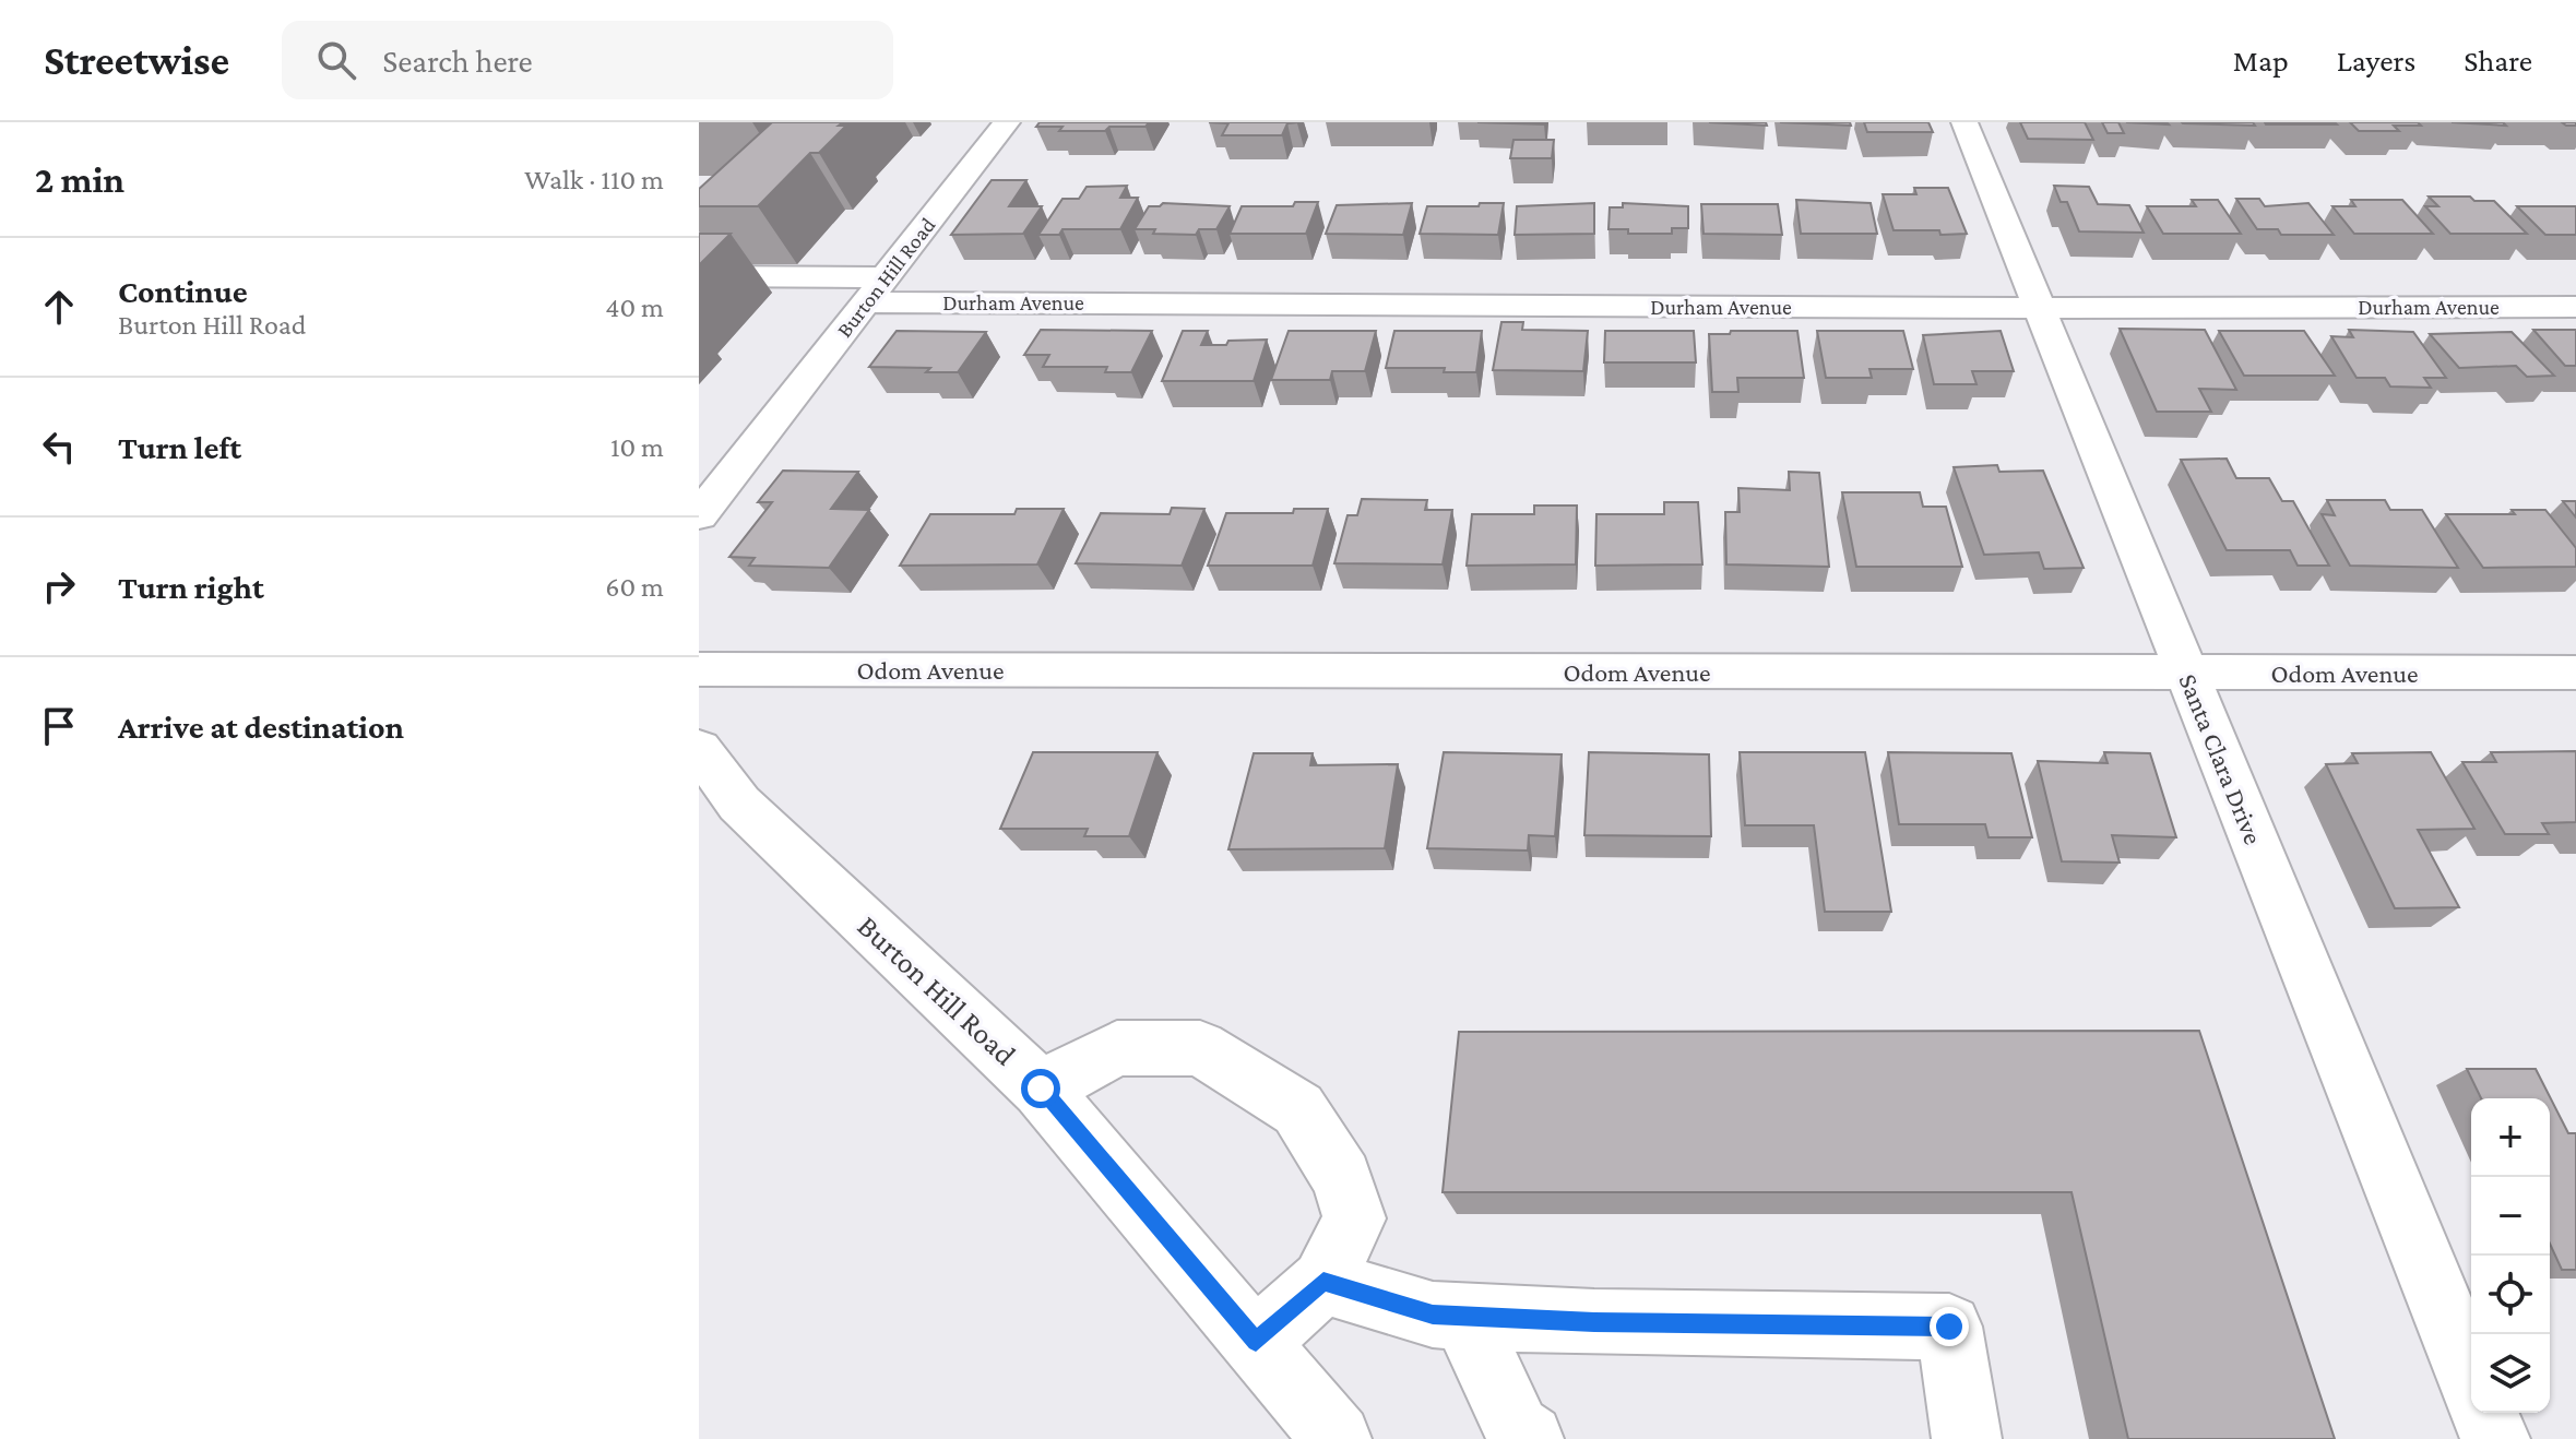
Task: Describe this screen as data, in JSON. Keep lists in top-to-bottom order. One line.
{"streets":{"street":["Burton Hill Road","Durham Avenue","Odom Avenue","Santa Clara Drive"]},"crossings":[["Burton Hill Road","Durham Avenue"],["Durham Avenue","Santa Clara Drive"],["Odom Avenue","Santa Clara Drive"]],"page":{"header":"Streetwise","search":"Search here","nav":["Map","Layers","Share"],"heading":["2 min","Walk · 110 m"],"list":[["Continue","Burton Hill Road","40 m"],["Turn left","10 m"],["Turn right","60 m"],"Arrive at destination"],"map_buttons":["+","−"]}}
